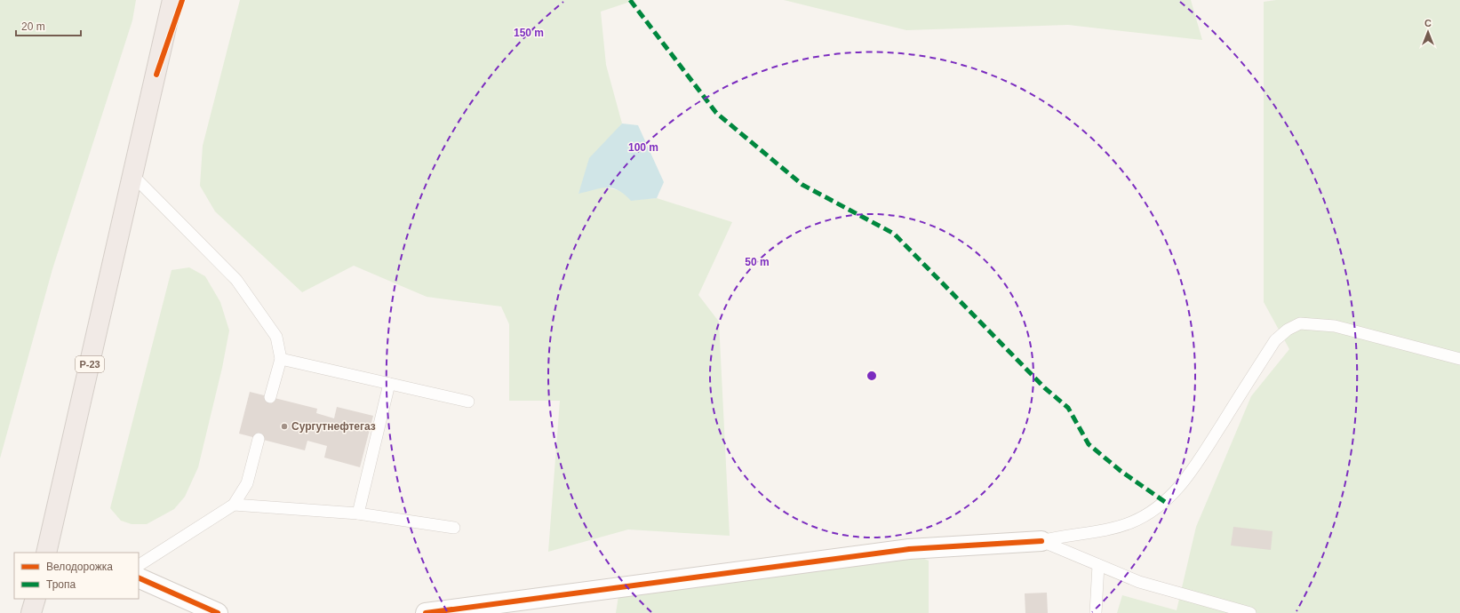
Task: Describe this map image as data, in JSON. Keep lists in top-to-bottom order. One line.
{"streets":{"highway":["Р-23"]},"places":["Сургутнефтегаз"],"legend":["Велодорожка","Тропа"],"scale_bar":"20 m","north":"top","rings":["150 m","100 m","50 m"]}
